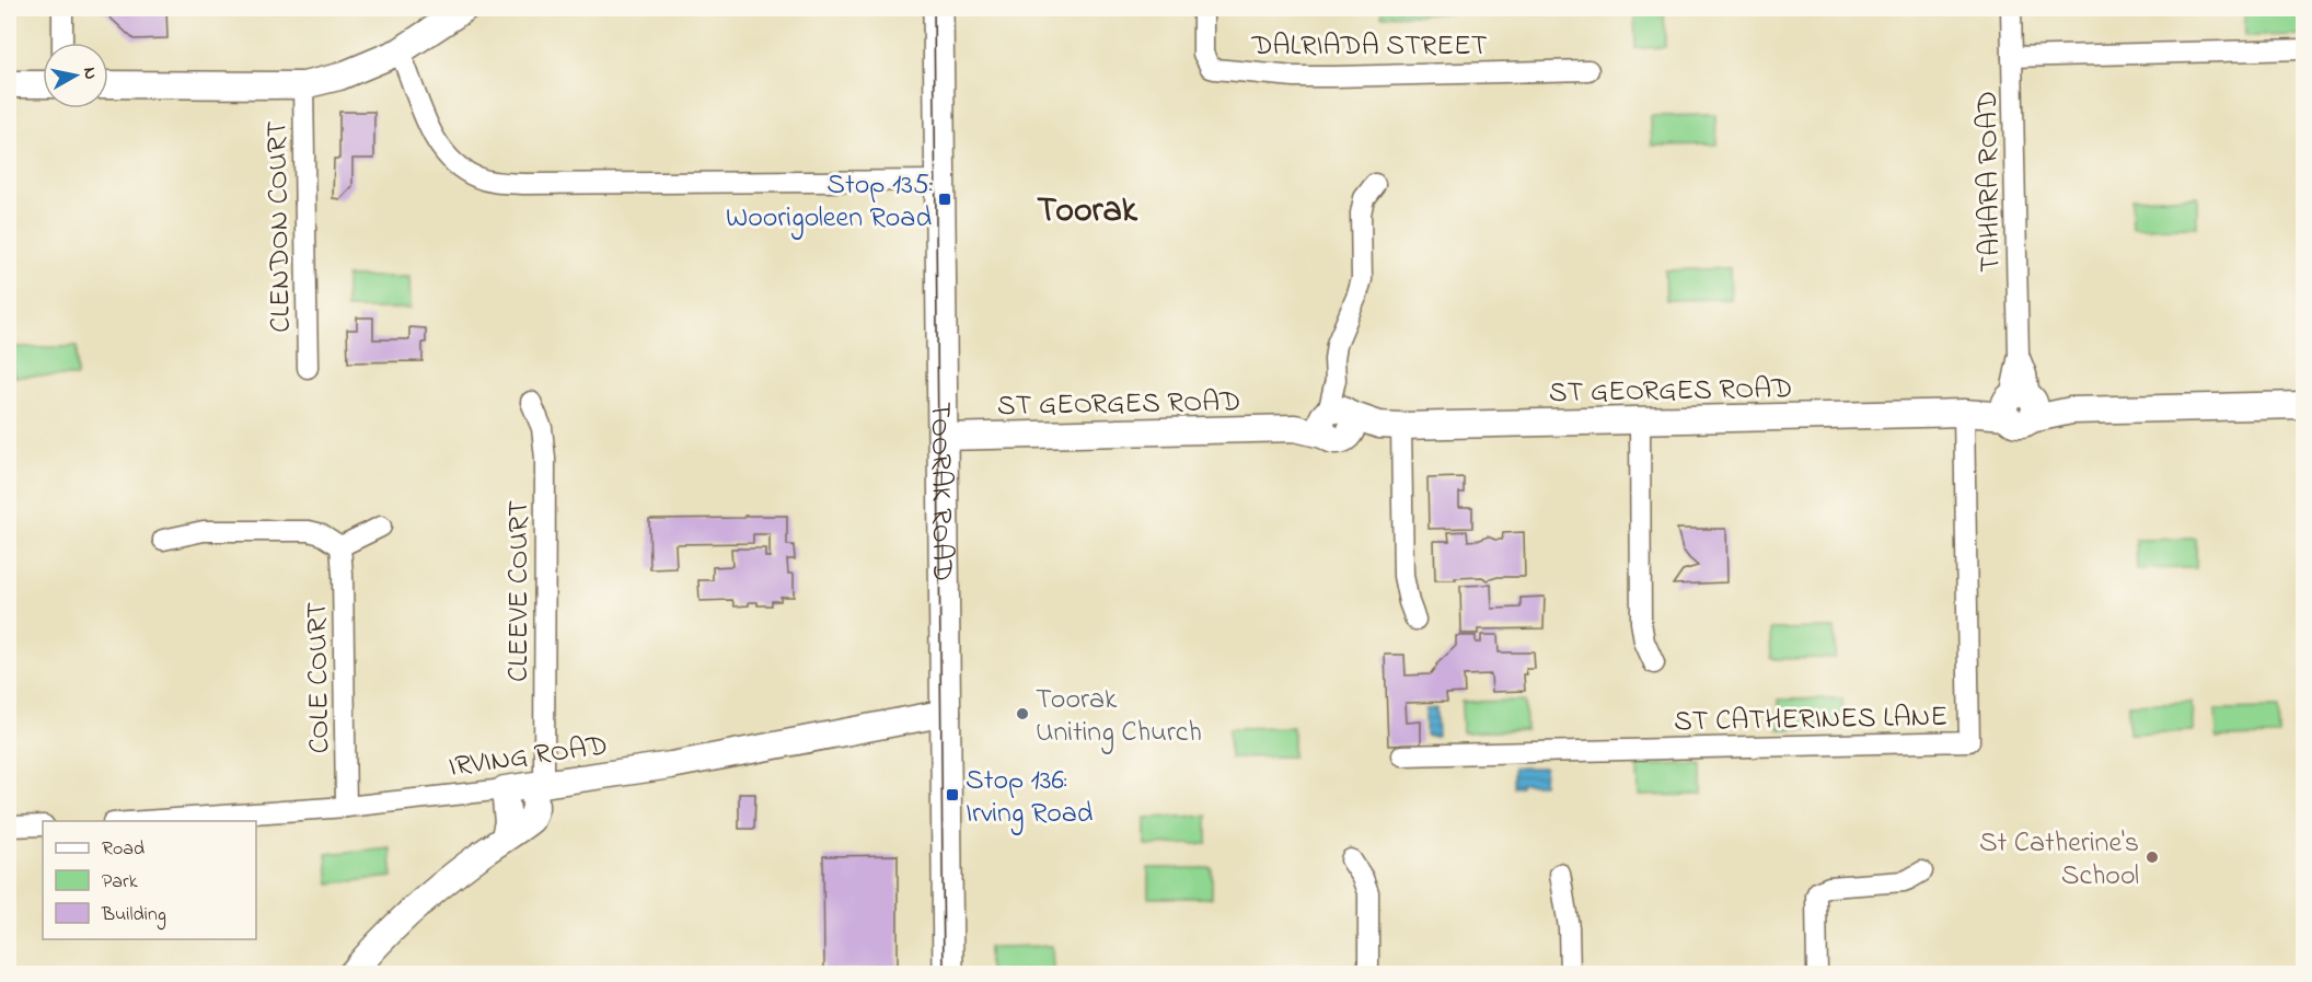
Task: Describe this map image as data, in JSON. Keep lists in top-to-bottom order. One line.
{"streets":{"main road":["TOORAK ROAD"],"street":["DALRIADA STREET","TAHARA ROAD","CLENDON COURT","ST GEORGES ROAD","CLEEVE COURT","COLE COURT","ST CATHERINES LANE","IRVING ROAD"]},"crossings":[["TAHARA ROAD","ST GEORGES ROAD"],["ST GEORGES ROAD","TOORAK ROAD"],["ST GEORGES ROAD","ST CATHERINES LANE"],["TOORAK ROAD","IRVING ROAD"],["CLEEVE COURT","IRVING ROAD"],["COLE COURT","IRVING ROAD"]],"districts":["Toorak"],"places":{"transit":["Stop 135: Woorigoleen Road","Stop 136: Irving Road"],"other":["Toorak Uniting Church","St Catherine's School"]},"legend":["Road","Park","Building"],"north":"right"}
